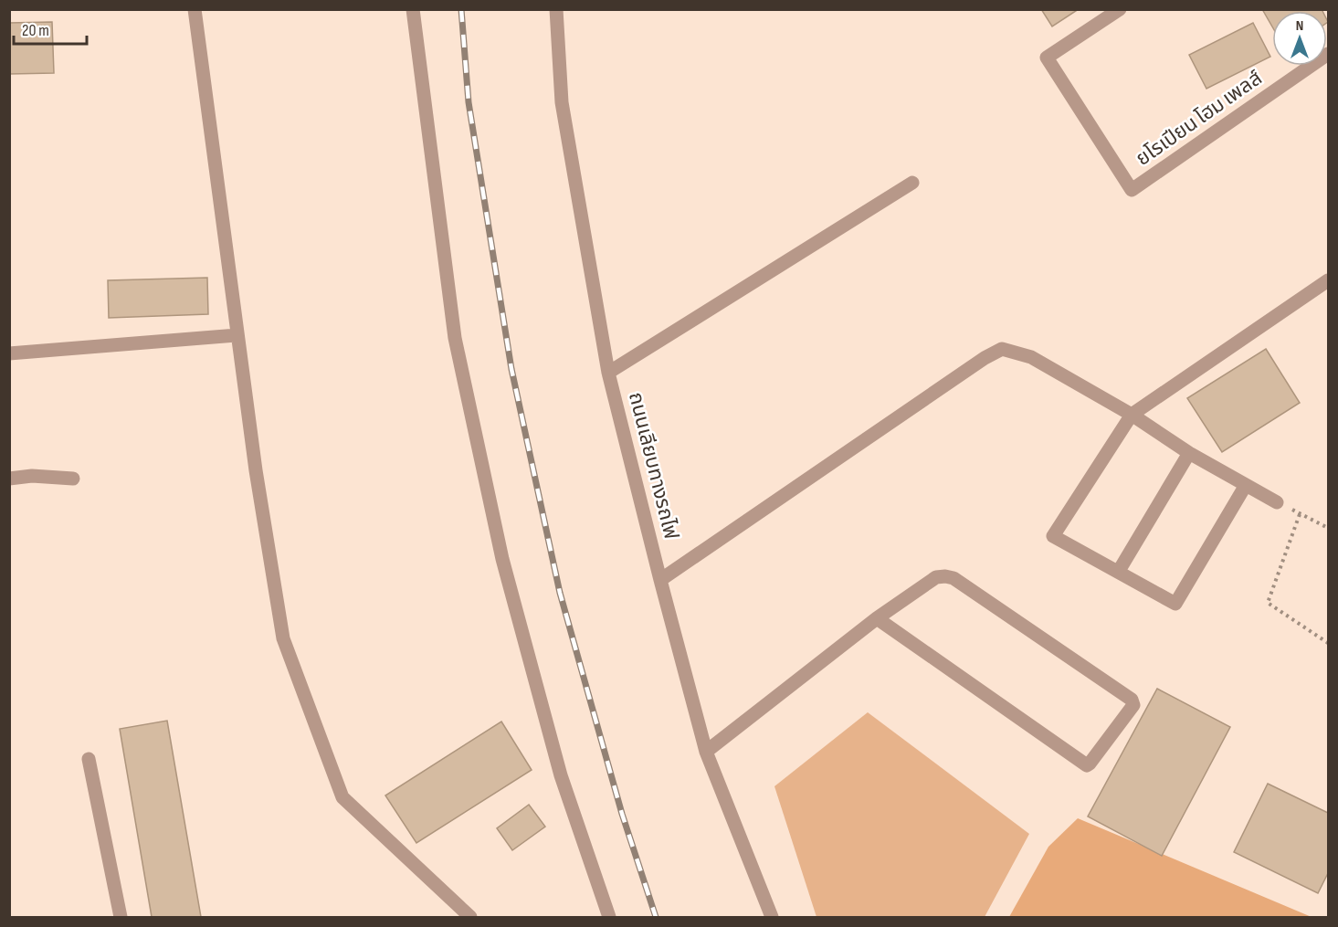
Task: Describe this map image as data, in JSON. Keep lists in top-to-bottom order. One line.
{"streets":{"street":["ยโรเปียน โฮม เพลส์","ถนนเลียบทางรถไฟ"]},"scale_bar":"20 m","north":"top"}
